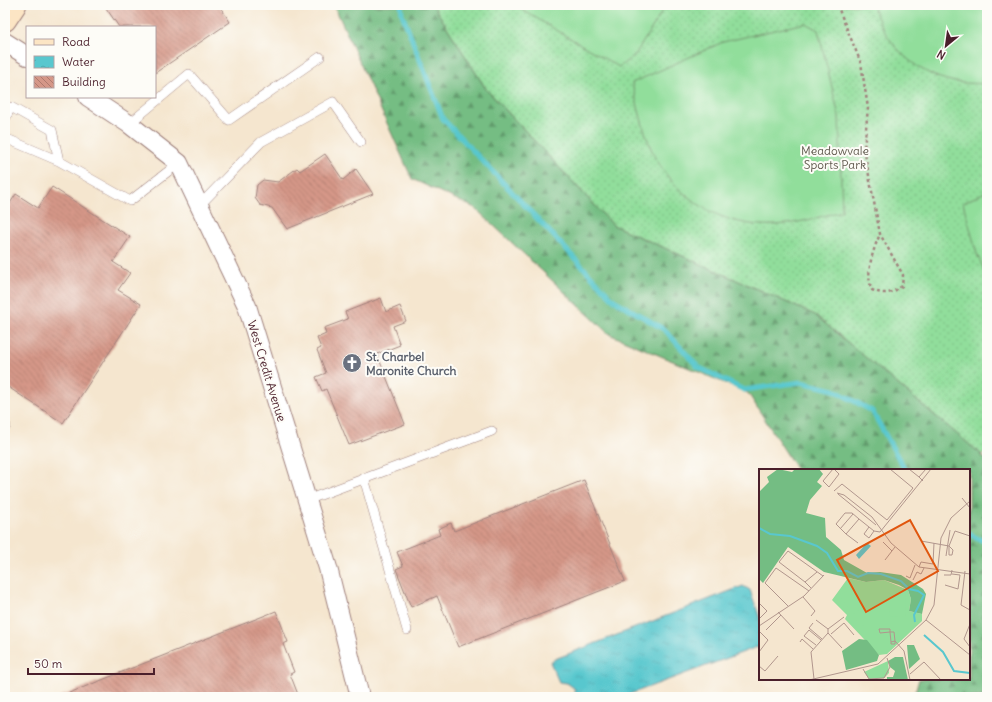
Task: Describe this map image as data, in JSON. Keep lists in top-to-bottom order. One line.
{"streets":{"street":["West Credit Avenue"]},"parks":["Meadowvale Sports Park"],"places":{"church":["St. Charbel Maronite Church"]},"legend":["Road","Water","Building"],"scale_bar":"50 m","north":"bottom left"}
